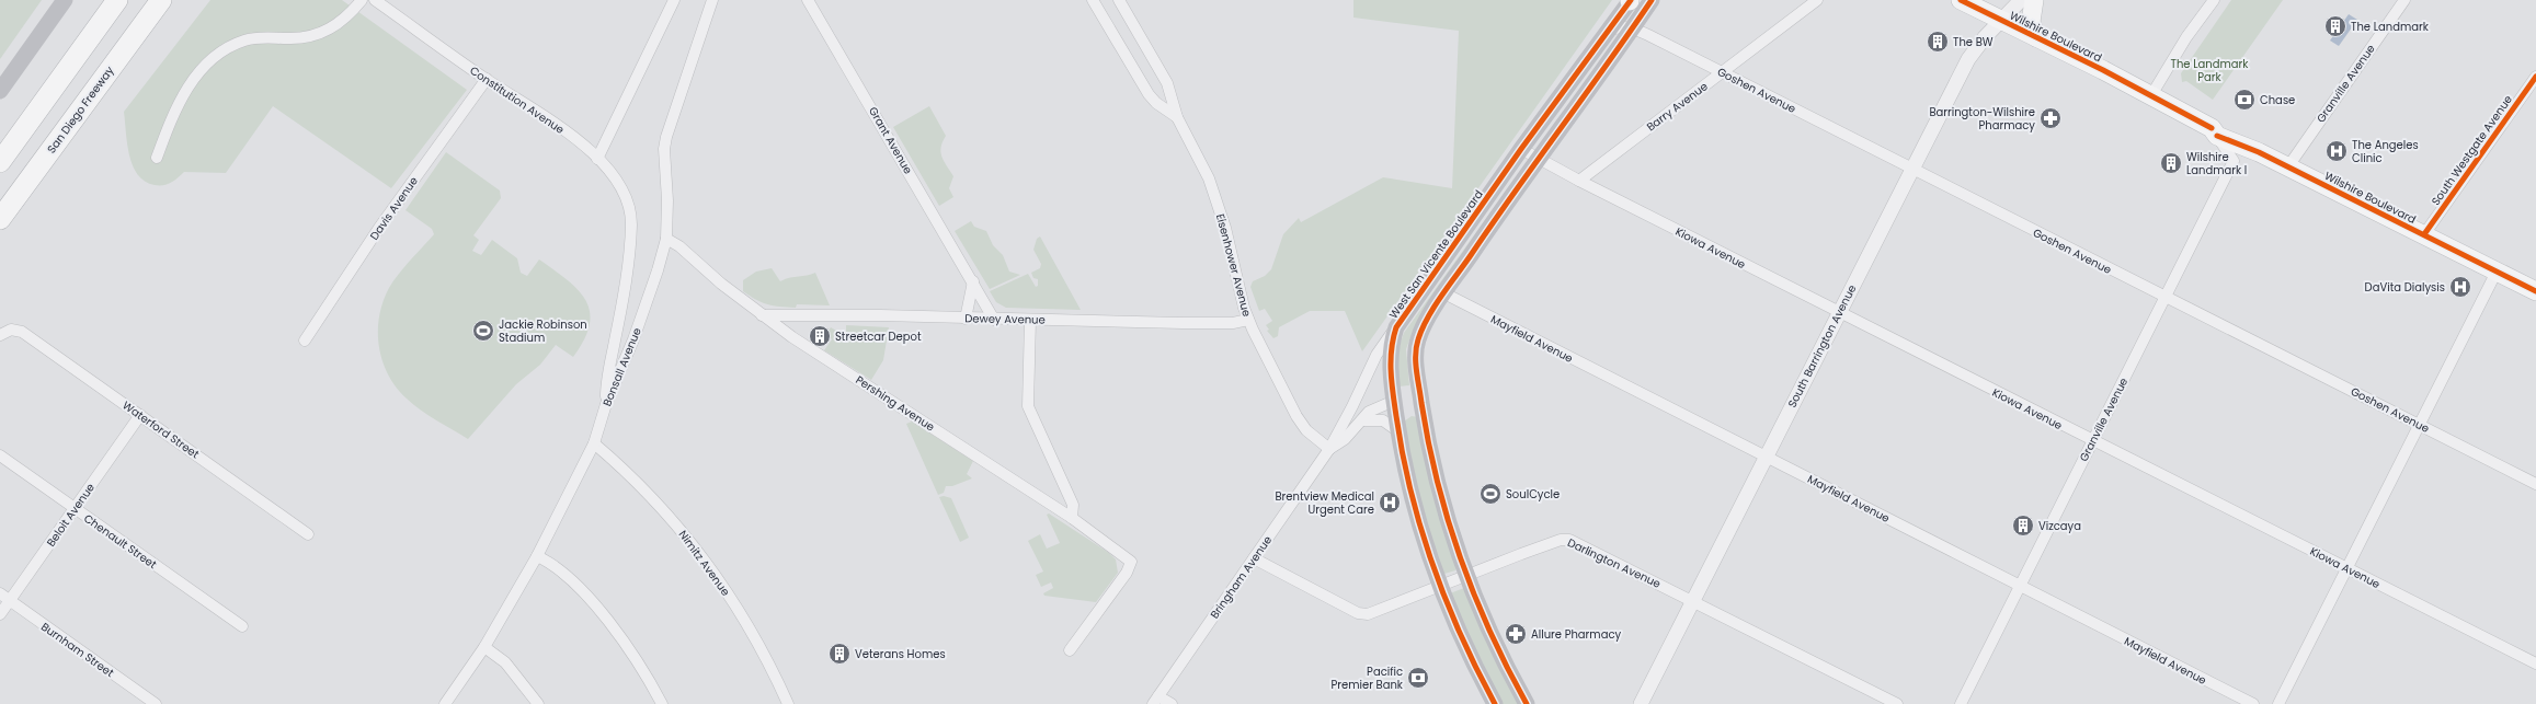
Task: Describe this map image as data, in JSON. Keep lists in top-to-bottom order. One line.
{"streets":{"highway":["San Diego Freeway"],"main road":["Wilshire Boulevard","West San Vicente Boulevard"],"street":["Granville Avenue","Goshen Avenue","Constitution Avenue","Barry Avenue","Grant Avenue","South Westgate Avenue","Davis Avenue","Kiowa Avenue","Eisenhower Avenue","Dewey Avenue","Mayfield Avenue","South Barrington Avenue","Bonsall Avenue","Pershing Avenue","Waterford Street","Beloit Avenue","Chenault Street","Nimitz Avenue","Darlington Avenue","Bringham Avenue","Burnham Street"]},"crossings":[["Wilshire Boulevard","Granville Avenue"],["Wilshire Boulevard","South Westgate Avenue"],["Wilshire Boulevard","South Barrington Avenue"],["Granville Avenue","Goshen Avenue"],["Granville Avenue","Kiowa Avenue"],["Granville Avenue","Mayfield Avenue"],["Goshen Avenue","Barry Avenue"],["Goshen Avenue","West San Vicente Boulevard"],["Goshen Avenue","South Barrington Avenue"],["Constitution Avenue","Davis Avenue"],["Constitution Avenue","Bonsall Avenue"],["Barry Avenue","Kiowa Avenue"],["Grant Avenue","Dewey Avenue"],["Kiowa Avenue","West San Vicente Boulevard"],["Kiowa Avenue","South Barrington Avenue"],["West San Vicente Boulevard","Darlington Avenue"],["West San Vicente Boulevard","Bringham Avenue"],["Eisenhower Avenue","Dewey Avenue"],["Eisenhower Avenue","Bringham Avenue"],["Dewey Avenue","Pershing Avenue"],["Mayfield Avenue","South Barrington Avenue"],["South Barrington Avenue","Darlington Avenue"],["Bonsall Avenue","Pershing Avenue"],["Bonsall Avenue","Nimitz Avenue"],["Waterford Street","Beloit Avenue"],["Beloit Avenue","Chenault Street"],["Beloit Avenue","Burnham Street"],["Darlington Avenue","Bringham Avenue"]],"parks":["The Landmark Park"],"places":{"building":["The Landmark","The BW","Wilshire Landmark I","Streetcar Depot","Vizcaya","Veterans Homes"],"bank":["Chase","Pacific Premier Bank"],"pharmacy":["Barrington-Wilshire Pharmacy","Allure Pharmacy"],"hospital":["The Angeles Clinic","DaVita Dialysis","Brentview Medical Urgent Care"],"sports":["Jackie Robinson Stadium","SoulCycle"]}}
